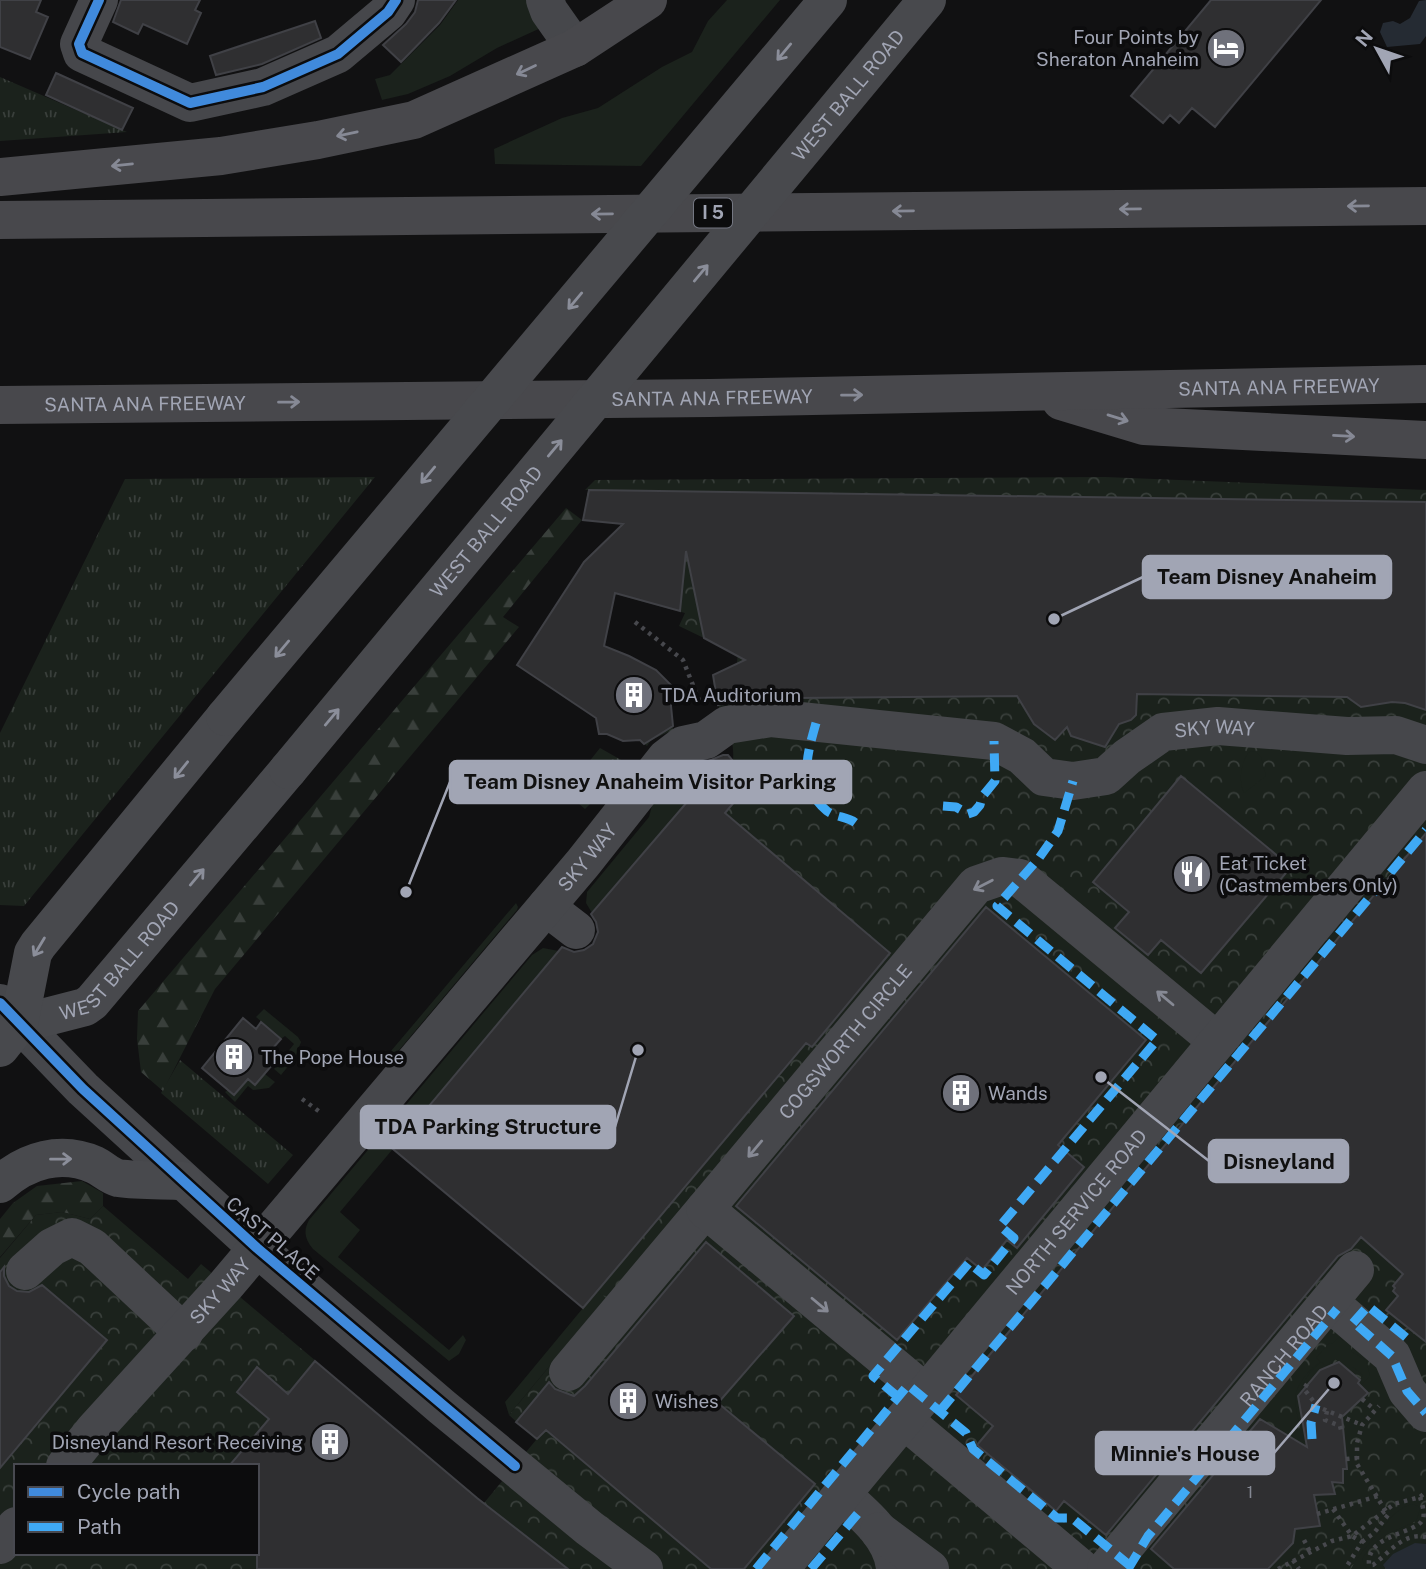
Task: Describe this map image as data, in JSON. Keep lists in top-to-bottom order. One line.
{"streets":{"highway":["I 5","SANTA ANA FREEWAY"],"main road":["WEST BALL ROAD"],"street":["SKY WAY","COGSWORTH CIRCLE","NORTH SERVICE ROAD","CAST PLACE","RANCH ROAD"]},"crossings":[["WEST BALL ROAD","CAST PLACE"],["SKY WAY","CAST PLACE"],["COGSWORTH CIRCLE","NORTH SERVICE ROAD"]],"places":{"hotel":["Four Points by Sheraton Anaheim"],"other":["Team Disney Anaheim","Team Disney Anaheim Visitor Parking","TDA Parking Structure","Disneyland","Minnie's House"],"building":["TDA Auditorium","The Pope House","Wands","Wishes","Disneyland Resort Receiving"],"restaurant":["Eat Ticket (Castmembers Only)"]},"house_numbers":["1"],"legend":["Cycle path","Path"],"north":"top left"}
